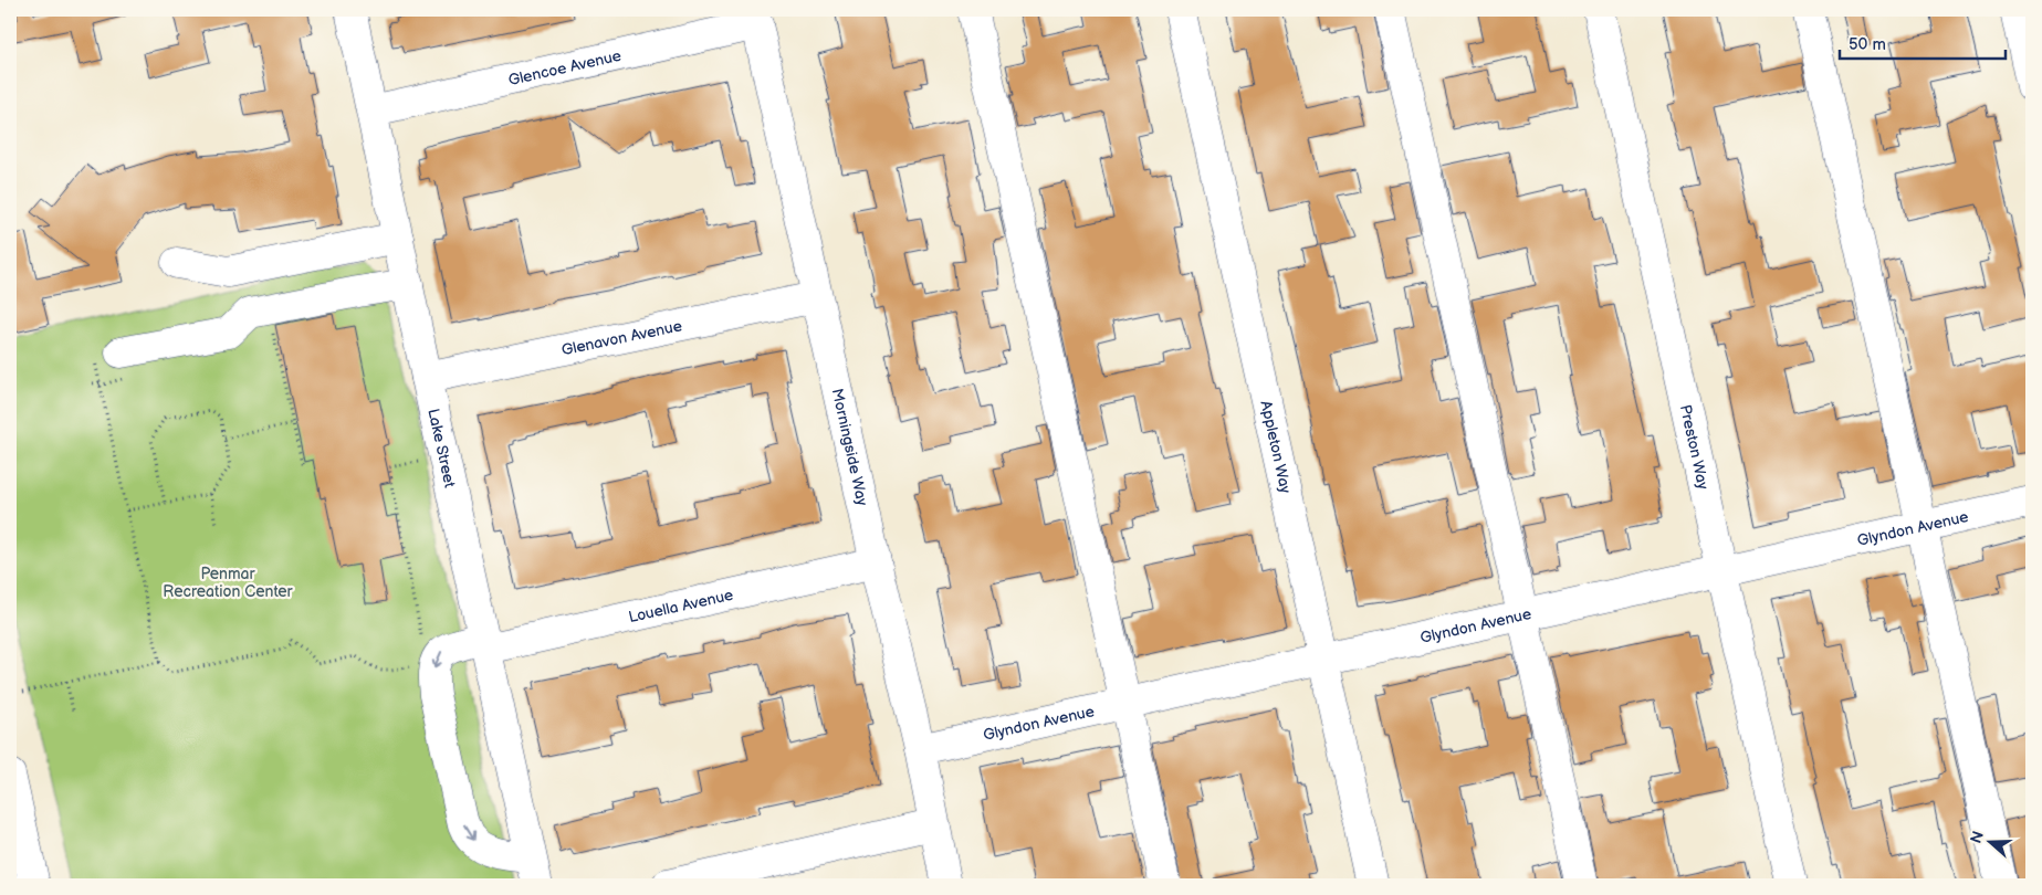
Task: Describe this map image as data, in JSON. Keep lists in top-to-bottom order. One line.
{"streets":{"street":["Glencoe Avenue","Glenavon Avenue","Lake Street","Morningside Way","Appleton Way","Preston Way","Glyndon Avenue","Louella Avenue"]},"crossings":[["Glencoe Avenue","Lake Street"],["Glencoe Avenue","Morningside Way"],["Glenavon Avenue","Lake Street"],["Glenavon Avenue","Morningside Way"],["Lake Street","Louella Avenue"],["Morningside Way","Glyndon Avenue"],["Morningside Way","Louella Avenue"],["Appleton Way","Glyndon Avenue"],["Preston Way","Glyndon Avenue"]],"parks":["Penmar Recreation Center"],"scale_bar":"50 m","north":"left"}
